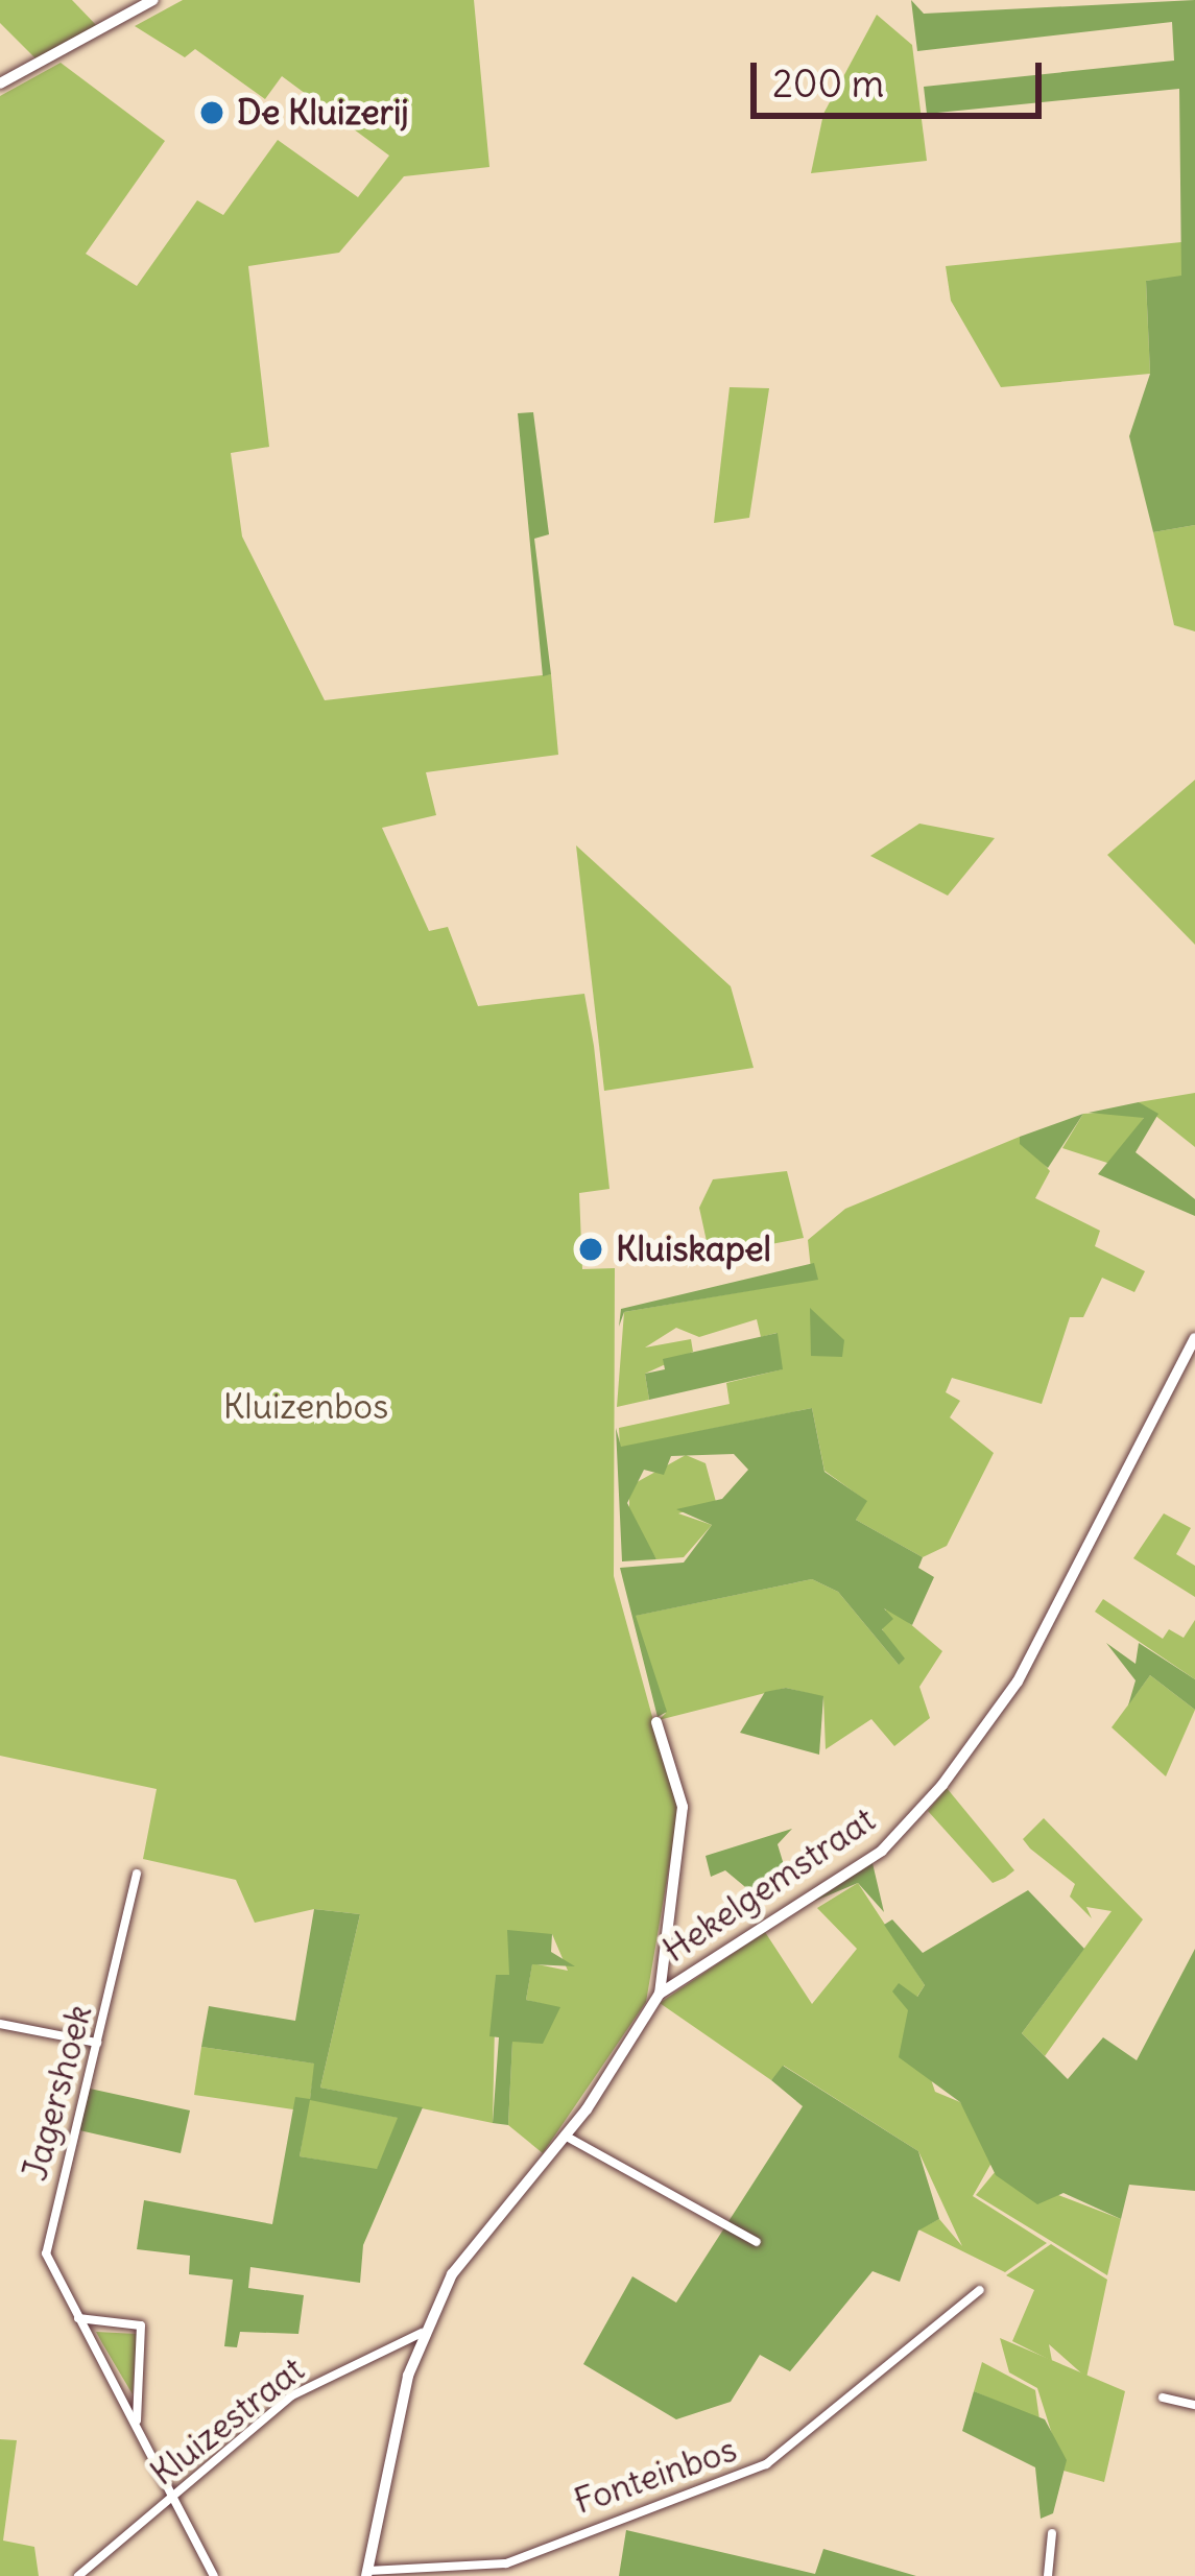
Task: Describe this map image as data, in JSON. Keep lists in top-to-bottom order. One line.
{"streets":{"street":["Hekelgemstraat","Jagershoek","Kluizestraat","Fonteinbos"]},"crossings":[["Hekelgemstraat","Kluizestraat"],["Hekelgemstraat","Fonteinbos"],["Jagershoek","Kluizestraat"]],"parks":["Kluizenbos"],"places":["De Kluizerij","Kluiskapel"],"scale_bar":"200 m"}
